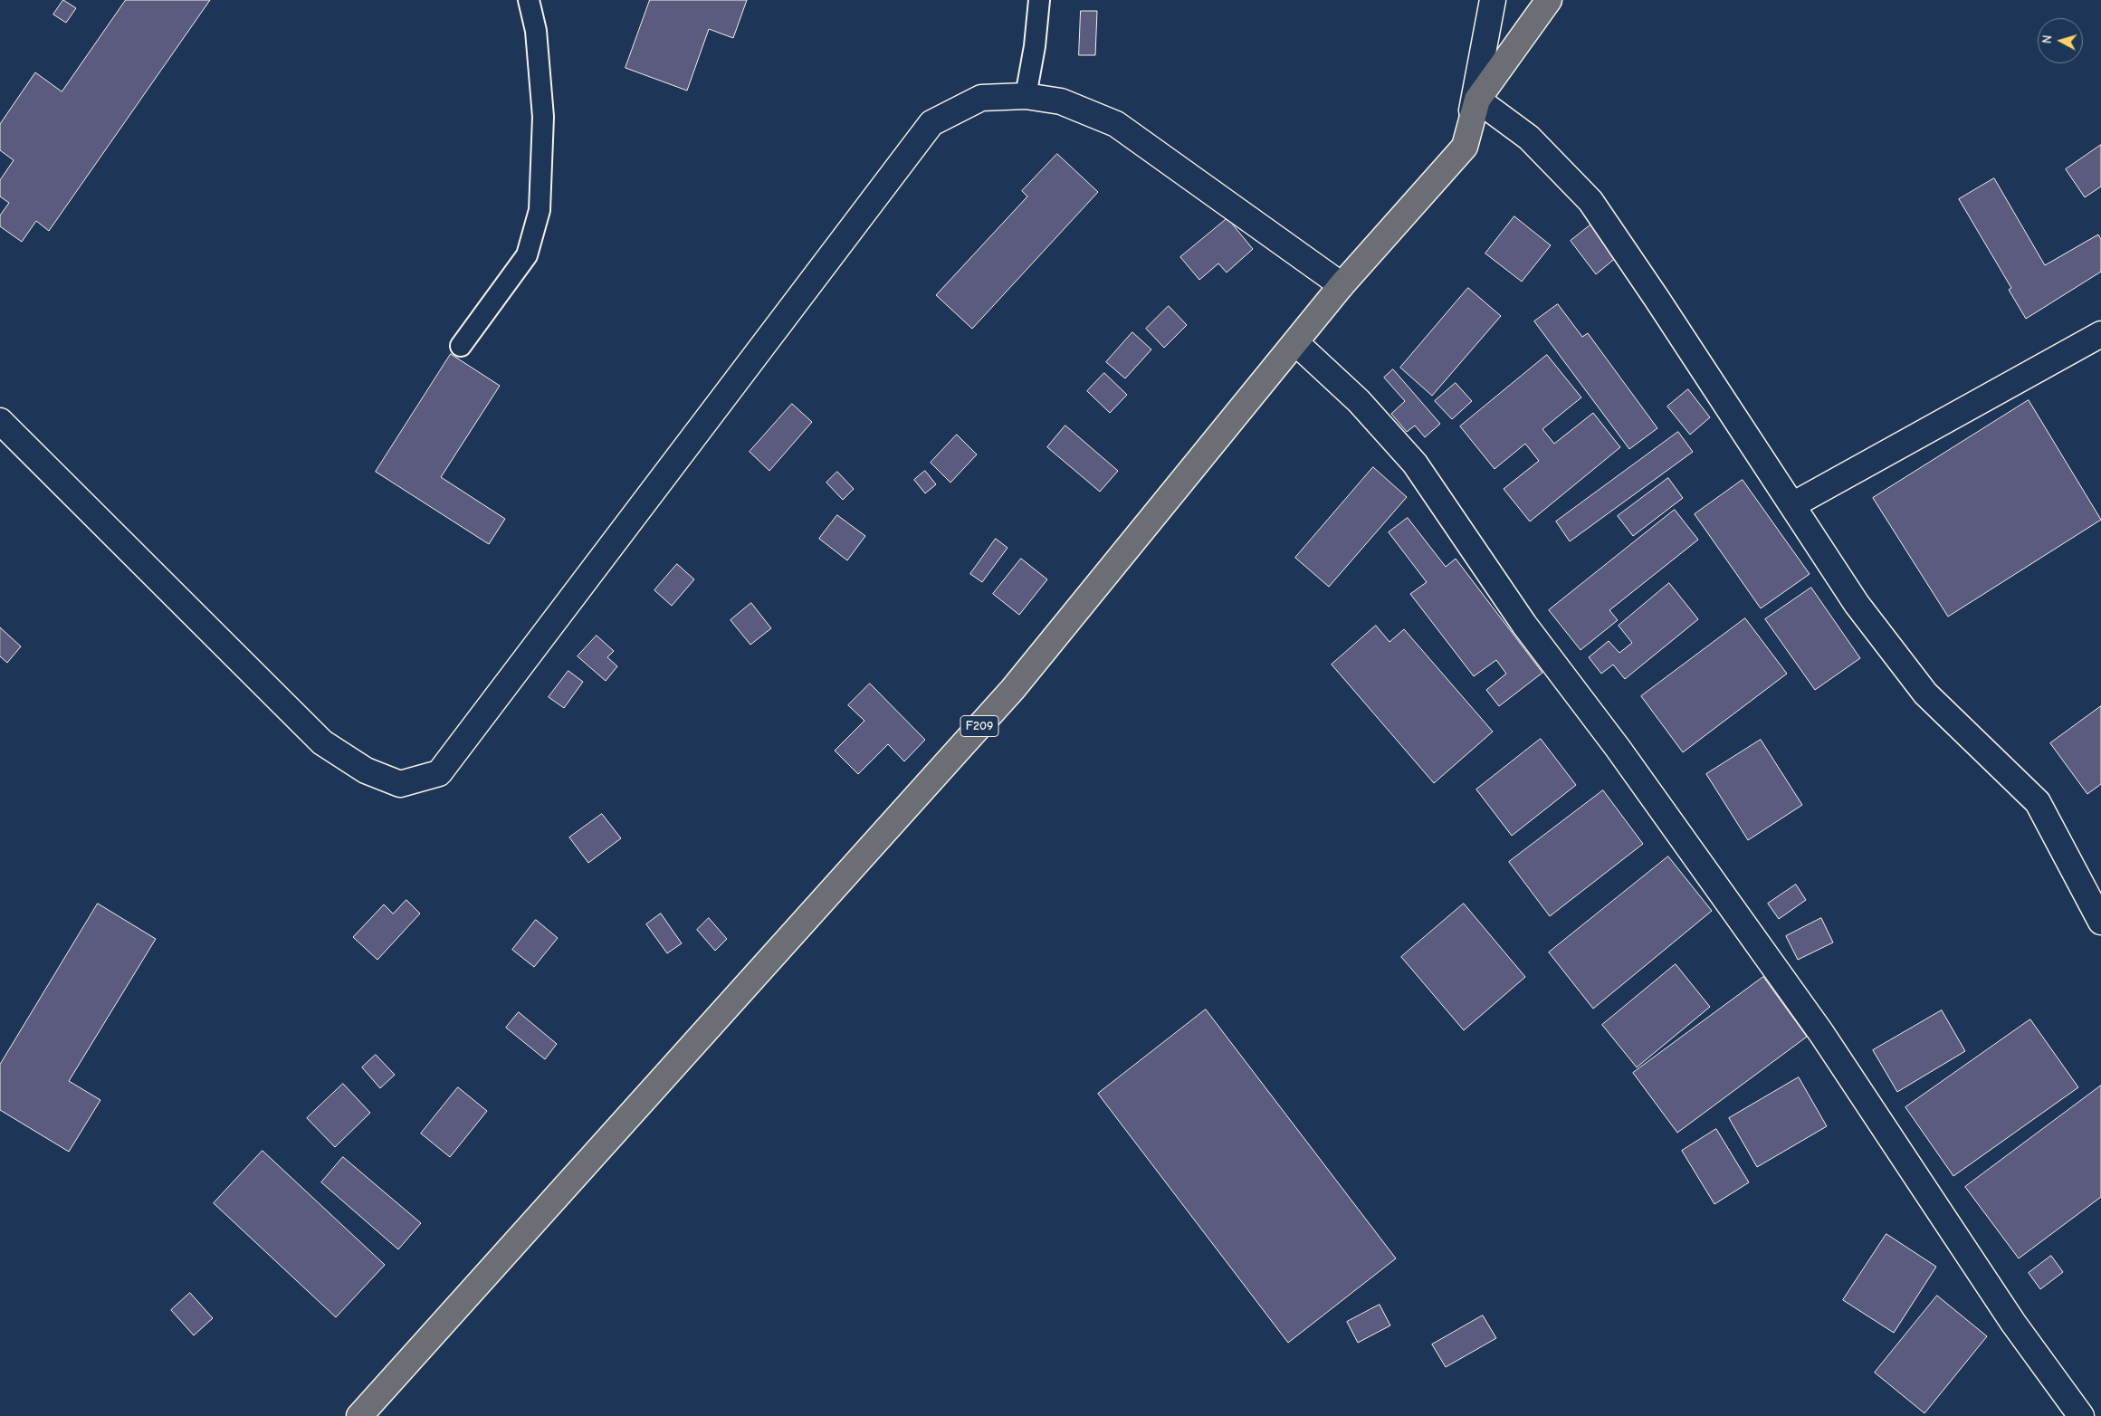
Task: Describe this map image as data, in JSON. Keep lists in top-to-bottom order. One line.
{"streets":{"main road":["F209"]},"north":"left"}
